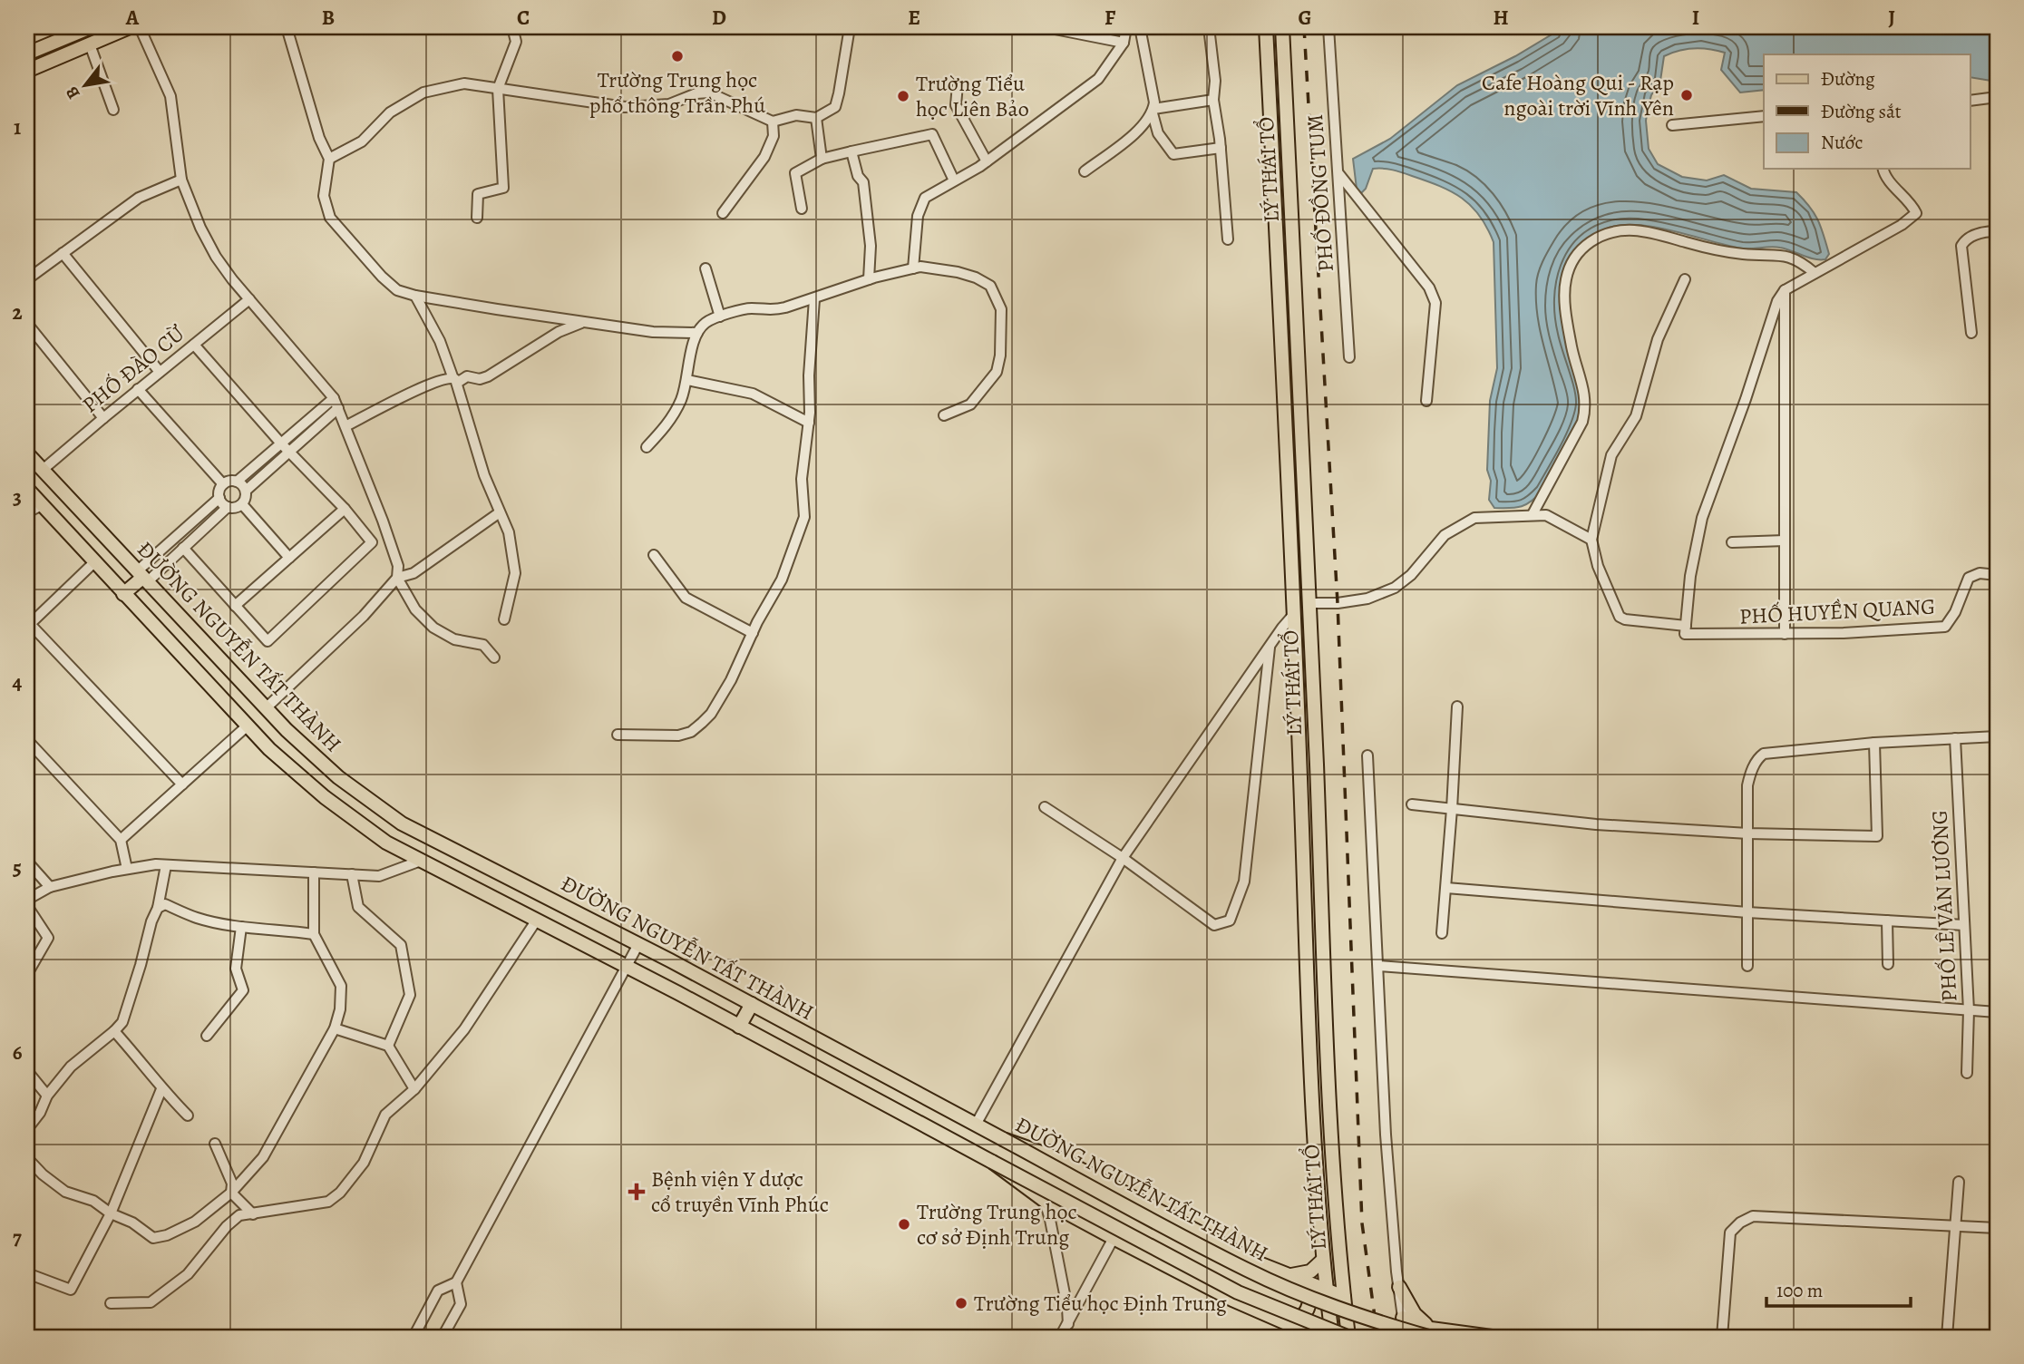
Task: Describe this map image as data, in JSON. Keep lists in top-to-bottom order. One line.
{"streets":{"main road":["LÝ THÁI TỔ","ĐƯỜNG NGUYỄN TẤT THÀNH"],"street":["PHỐ ĐỒNG TUM","PHỐ ĐÀO CỪ","PHỐ HUYỀN QUANG","PHỐ LÊ VĂN LƯƠNG"]},"crossings":[["LÝ THÁI TỔ","ĐƯỜNG NGUYỄN TẤT THÀNH"],["PHỐ ĐÀO CỪ","ĐƯỜNG NGUYỄN TẤT THÀNH"]],"places":{"other":["Trường Trung học phổ thông Trần Phú","Cafe Hoàng Qui - Rạp ngoài trời Vĩnh Yên","Trường Tiểu học Liên Bảo","Trường Trung học cơ sở Định Trung","Trường Tiểu học Định Trung"],"health":["Bệnh viện Y dược cổ truyền Vĩnh Phúc"]},"legend":["Đường","Đường sắt","Nước"],"scale_bar":"100 m","north":"bottom left","grid":{"columns":["A","B","C","D","E","F","G","H","I","J"],"rows":["1","2","3","4","5","6","7"]}}
